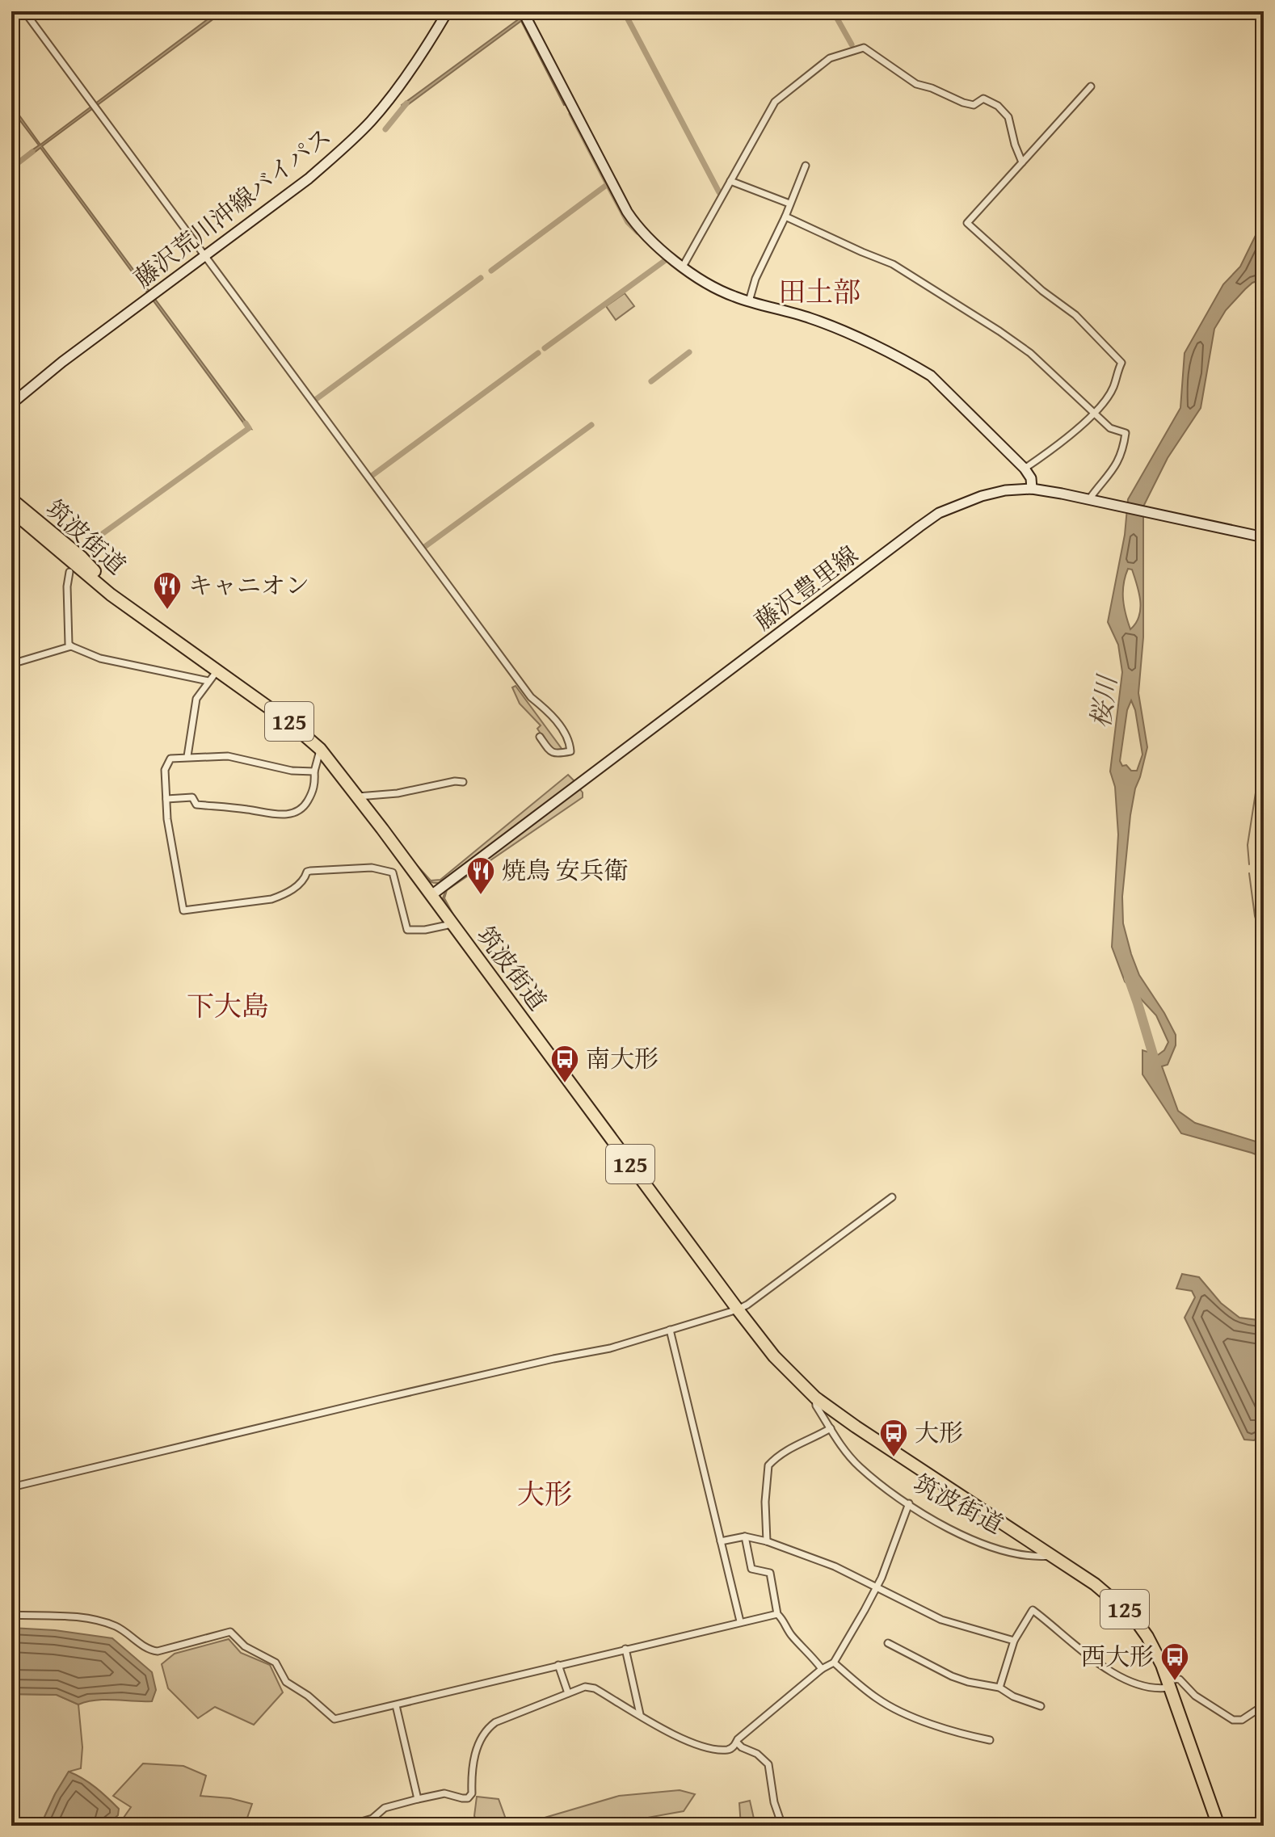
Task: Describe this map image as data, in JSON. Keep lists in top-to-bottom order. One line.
{"streets":{"highway":["筑波街道","125"],"main road":["藤沢荒川沖線バイパス","藤沢豊里線"]},"crossings":[["筑波街道","藤沢豊里線"]],"districts":["田土部","下大島","大形"],"water":["桜川"],"places":{"restaurant":["キャニオン","焼鳥 安兵衛"],"bus stop":["南大形","大形","西大形"]}}
